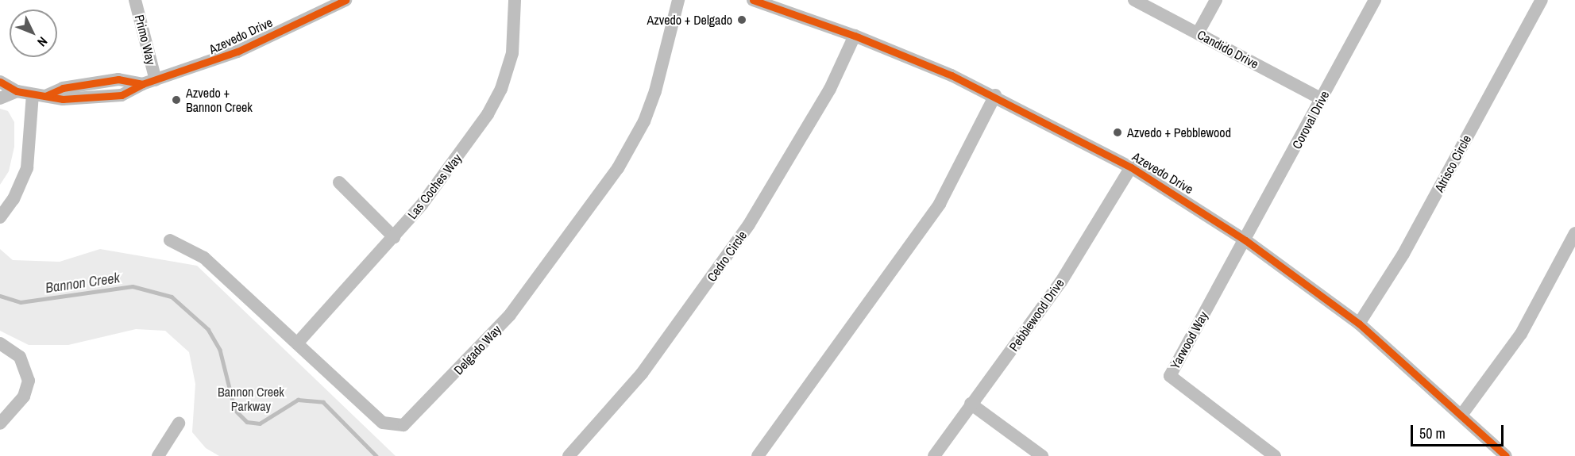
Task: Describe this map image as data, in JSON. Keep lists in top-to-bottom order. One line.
{"streets":{"street":["Azevedo Drive","Primo Way","Candido Drive","Coroval Drive","Atrisco Circle","Las Coches Way","Cedro Circle","Pebblewood Drive","Yarwood Way","Delgado Way"]},"crossings":[["Azevedo Drive","Primo Way"],["Azevedo Drive","Coroval Drive"],["Azevedo Drive","Atrisco Circle"],["Azevedo Drive","Cedro Circle"],["Azevedo Drive","Pebblewood Drive"],["Azevedo Drive","Yarwood Way"],["Candido Drive","Coroval Drive"],["Coroval Drive","Yarwood Way"],["Las Coches Way","Delgado Way"]],"water":["Bannon Creek"],"parks":["Bannon Creek Parkway"],"places":["Azvedo + Delgado","Azvedo + Bannon Creek","Azvedo + Pebblewood"],"scale_bar":"50 m","north":"bottom right"}
